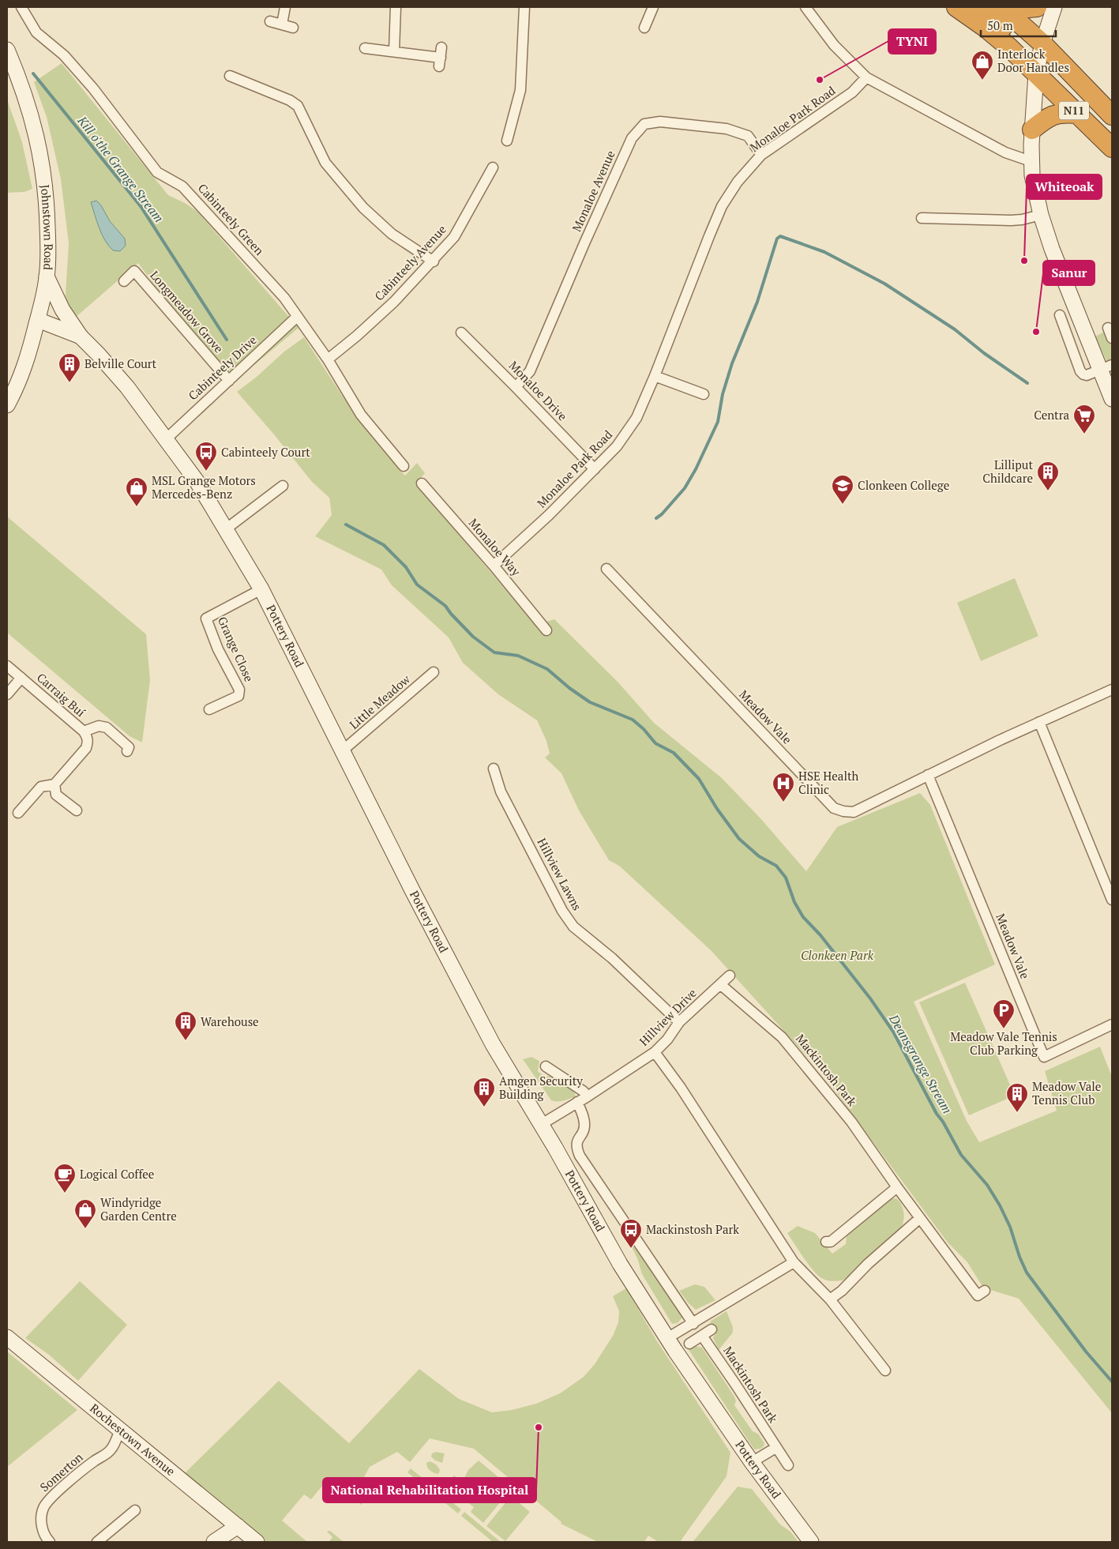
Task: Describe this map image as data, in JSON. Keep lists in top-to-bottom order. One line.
{"streets":{"highway":["N11"],"street":["Monaloe Park Road","Monaloe Avenue","Cabinteely Green","Johnstown Road","Cabinteely Avenue","Longmeadow Grove","Cabinteely Drive","Monaloe Drive","Monaloe Way","Pottery Road","Grange Close","Carraig Buí","Little Meadow","Meadow Vale","Hillview Lawns","Hillview Drive","Mackintosh Park","Rochestown Avenue","Somerton"]},"crossings":[["Monaloe Park Road","Monaloe Avenue"],["Monaloe Park Road","Monaloe Drive"],["Monaloe Park Road","Monaloe Way"],["Monaloe Avenue","Monaloe Drive"],["Cabinteely Green","Cabinteely Avenue"],["Cabinteely Green","Cabinteely Drive"],["Johnstown Road","Pottery Road"],["Longmeadow Grove","Cabinteely Drive"],["Cabinteely Drive","Pottery Road"],["Pottery Road","Grange Close"],["Pottery Road","Little Meadow"],["Pottery Road","Hillview Drive"],["Hillview Lawns","Hillview Drive"],["Hillview Drive","Mackintosh Park"],["Rochestown Avenue","Somerton"]],"water":["Kill o'the Grange Stream","Deansgrange Stream"],"parks":["Clonkeen Park"],"places":{"other":["TYNI","Whiteoak","Sanur","National Rehabilitation Hospital"],"shop":["Interlock Door Handles","MSL Grange Motors Mercedes-Benz","Windyridge Garden Centre"],"building":["Belville Court","Lilliput Childcare","Warehouse","Amgen Security Building","Meadow Vale Tennis Club"],"supermarket":["Centra"],"bus stop":["Cabinteely Court","Mackinstosh Park"],"school or university":["Clonkeen College"],"hospital":["HSE Health Clinic"],"parking":["Meadow Vale Tennis Club Parking"],"cafe":["Logical Coffee"]},"scale_bar":"50 m"}
